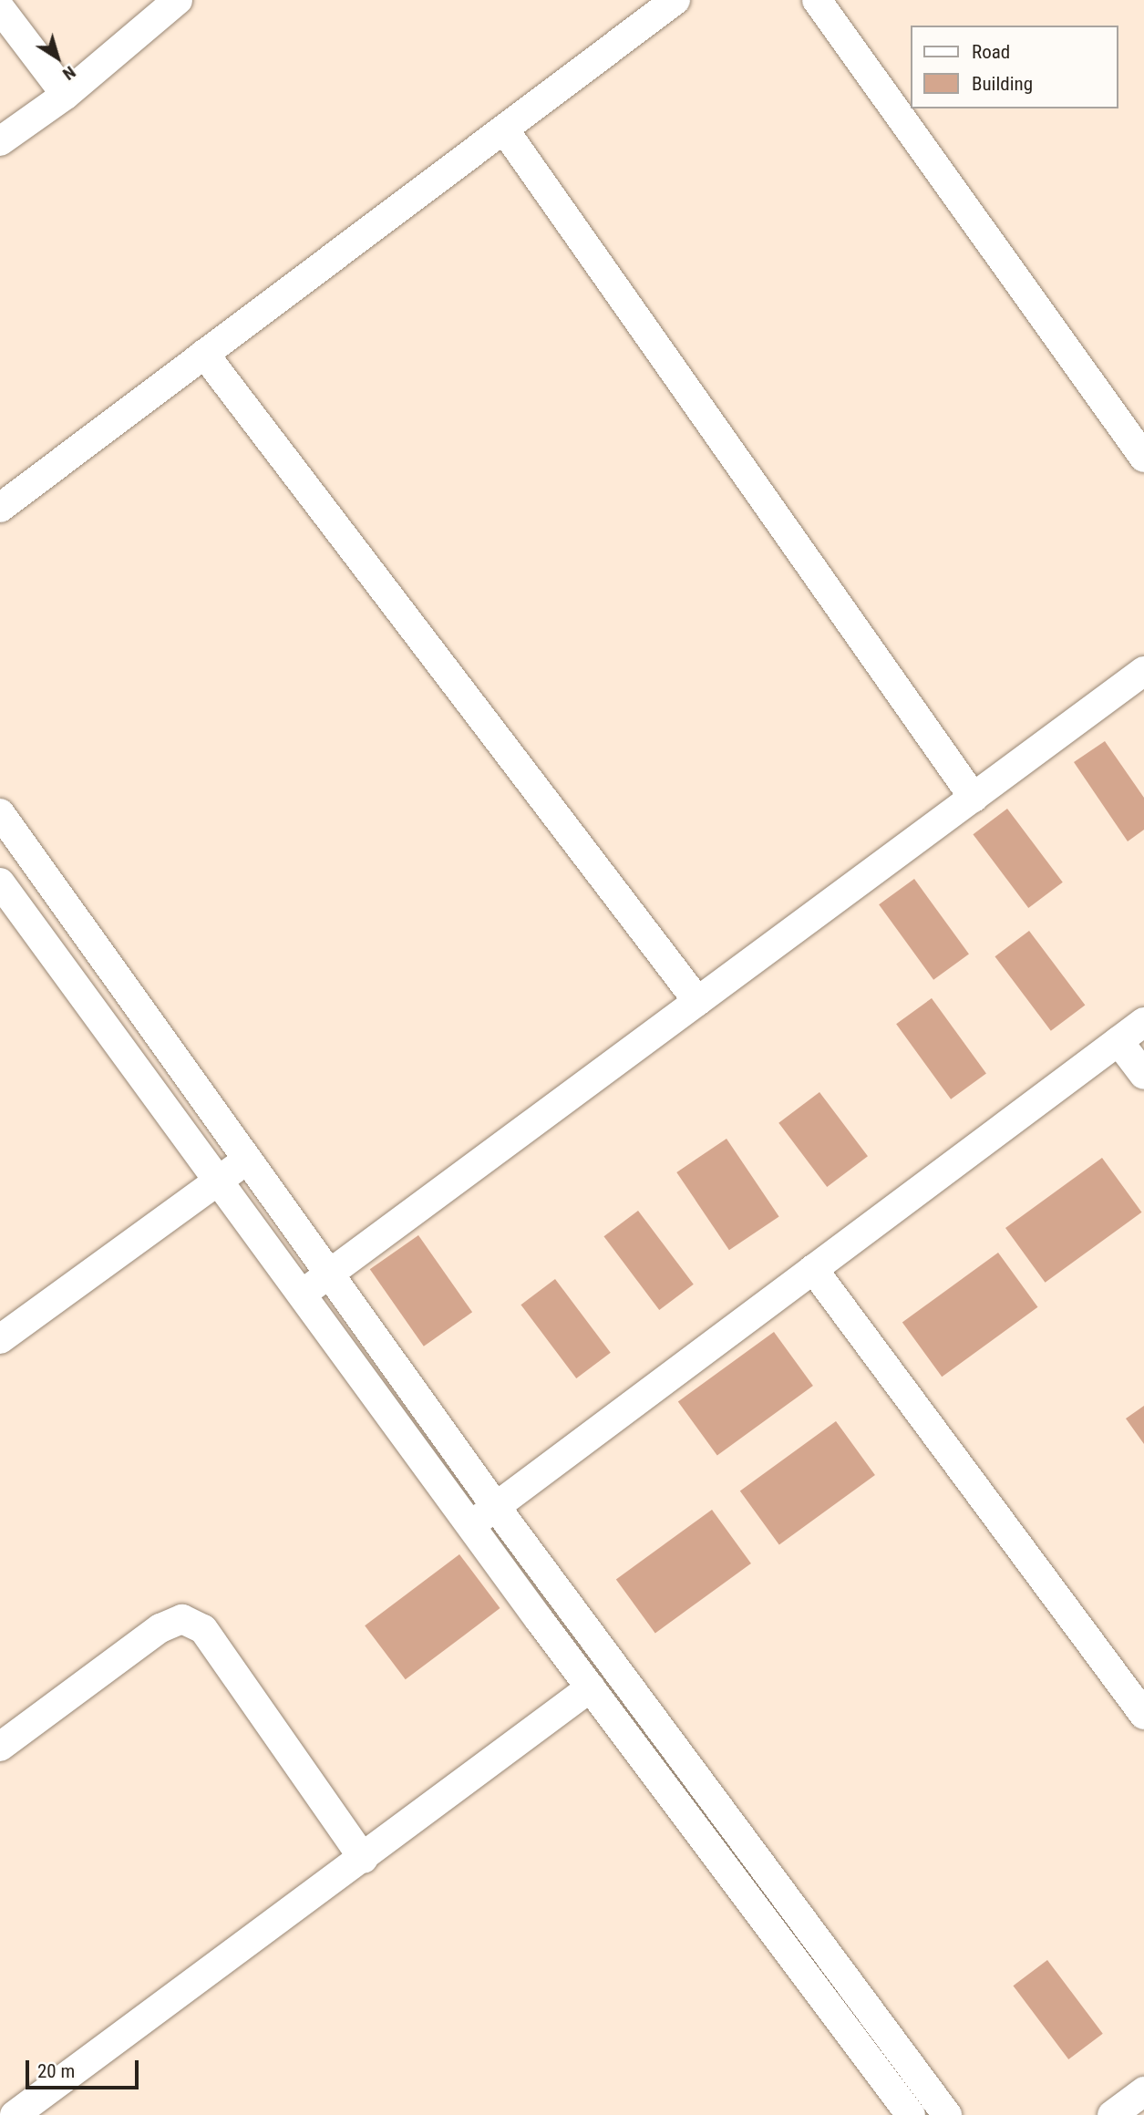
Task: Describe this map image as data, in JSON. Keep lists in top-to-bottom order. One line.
{"legend":["Road","Building"],"scale_bar":"20 m","north":"bottom right"}
